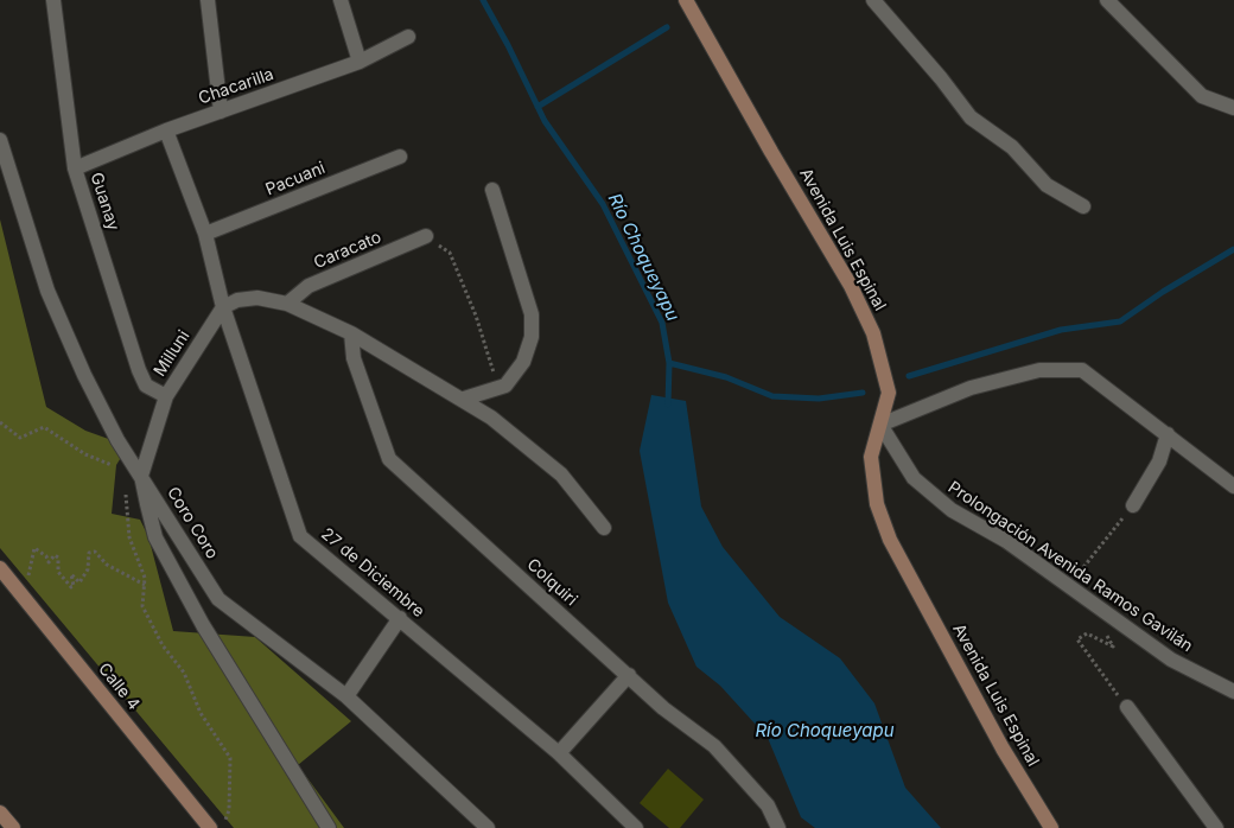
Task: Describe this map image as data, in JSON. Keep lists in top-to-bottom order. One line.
{"streets":{"street":["Chacarilla","Pacuani","Guanay","Avenida Luis Espinal","Caracato","Milluni","Coro Coro","Prolongación Avenida Ramos Gavilán","27 de Diciembre","Colquiri","Calle 4"]},"crossings":[["Chacarilla","Guanay"],["Chacarilla","27 de Diciembre"],["Pacuani","27 de Diciembre"],["Guanay","Milluni"],["Avenida Luis Espinal","Prolongación Avenida Ramos Gavilán"],["Milluni","Coro Coro"],["Milluni","27 de Diciembre"]],"water":["Río Choqueyapu"]}
